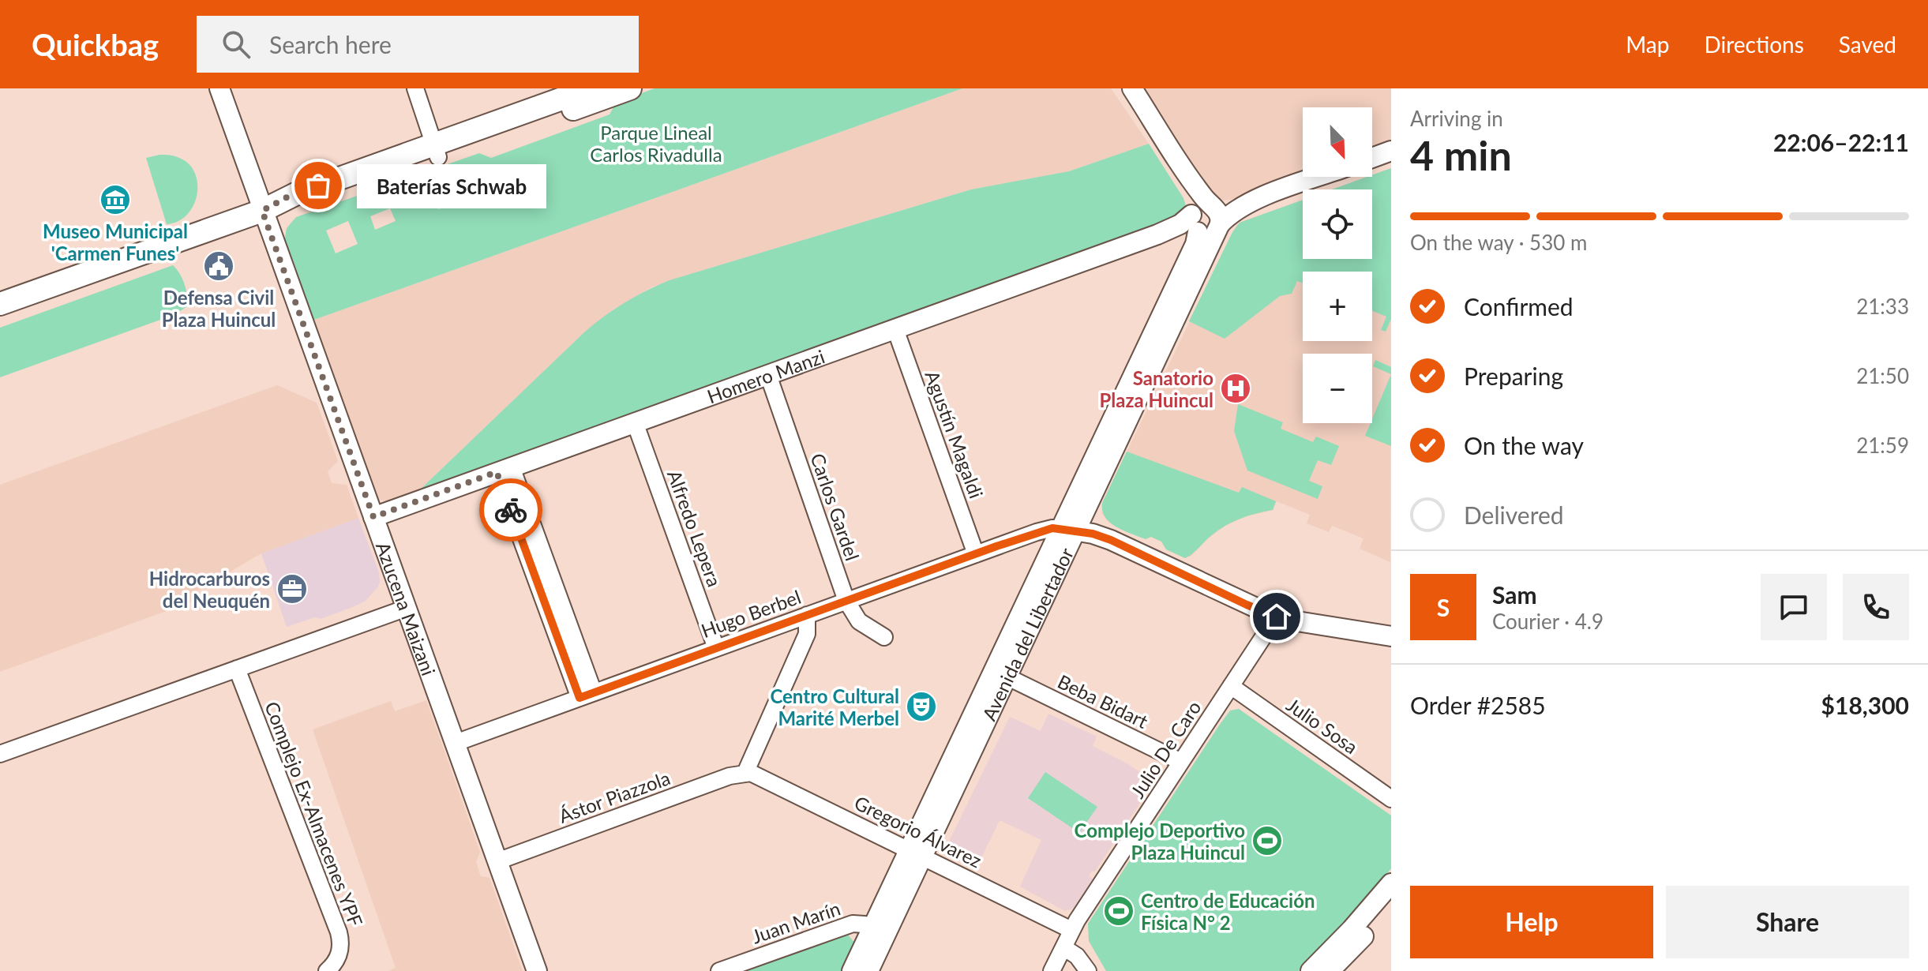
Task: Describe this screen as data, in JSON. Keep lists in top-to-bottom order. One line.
{"streets":{"main road":["Homero Manzi","Azucena Maizani","Avenida del Libertador"],"street":["Agustín Magaldi","Carlos Gardel","Alfredo Lepera","Hugo Berbel","Beba Bidart","Julio Sosa","Julio De Caro","Ástor Piazzola","Complejo Ex-Almacenes YPF","Gregorio Álvarez","Juan Marín"]},"crossings":[["Homero Manzi","Agustín Magaldi"],["Homero Manzi","Carlos Gardel"],["Homero Manzi","Alfredo Lepera"],["Homero Manzi","Azucena Maizani"],["Homero Manzi","Avenida del Libertador"],["Agustín Magaldi","Hugo Berbel"],["Carlos Gardel","Hugo Berbel"],["Alfredo Lepera","Hugo Berbel"],["Azucena Maizani","Hugo Berbel"],["Azucena Maizani","Ástor Piazzola"],["Hugo Berbel","Avenida del Libertador"],["Avenida del Libertador","Beba Bidart"],["Avenida del Libertador","Gregorio Álvarez"],["Avenida del Libertador","Juan Marín"],["Beba Bidart","Julio De Caro"],["Julio Sosa","Julio De Caro"],["Julio De Caro","Gregorio Álvarez"],["Ástor Piazzola","Gregorio Álvarez"]],"parks":["Parque Lineal Carlos Rivadulla"],"places":{"other":["Baterías Schwab"],"museum":["Museo Municipal 'Carmen Funes'"],"public building":["Defensa Civil Plaza Huincul"],"hospital":["Sanatorio Plaza Huincul"],"office":["Hidrocarburos del Neuquén"],"theatre":["Centro Cultural Marité Merbel"],"sports":["Complejo Deportivo Plaza Huincul","Centro de Educación Física N° 2"]},"north":"bottom right","page":{"header":"Quickbag","search":"Search here","nav":["Map","Directions","Saved"],"heading":["4 min","Arriving in","22:06–22:11"],"panel":["Sam","Courier · 4.9","Order #2585","$18,300"],"map_buttons":["+","−"],"bubble":"Baterías Schwab","bar":"On the way · 530 m","list":[["Confirmed","21:33"],["Preparing","21:50"],["On the way","21:59"],"Delivered"],"round":"S","buttons":["Help","Share"]}}
